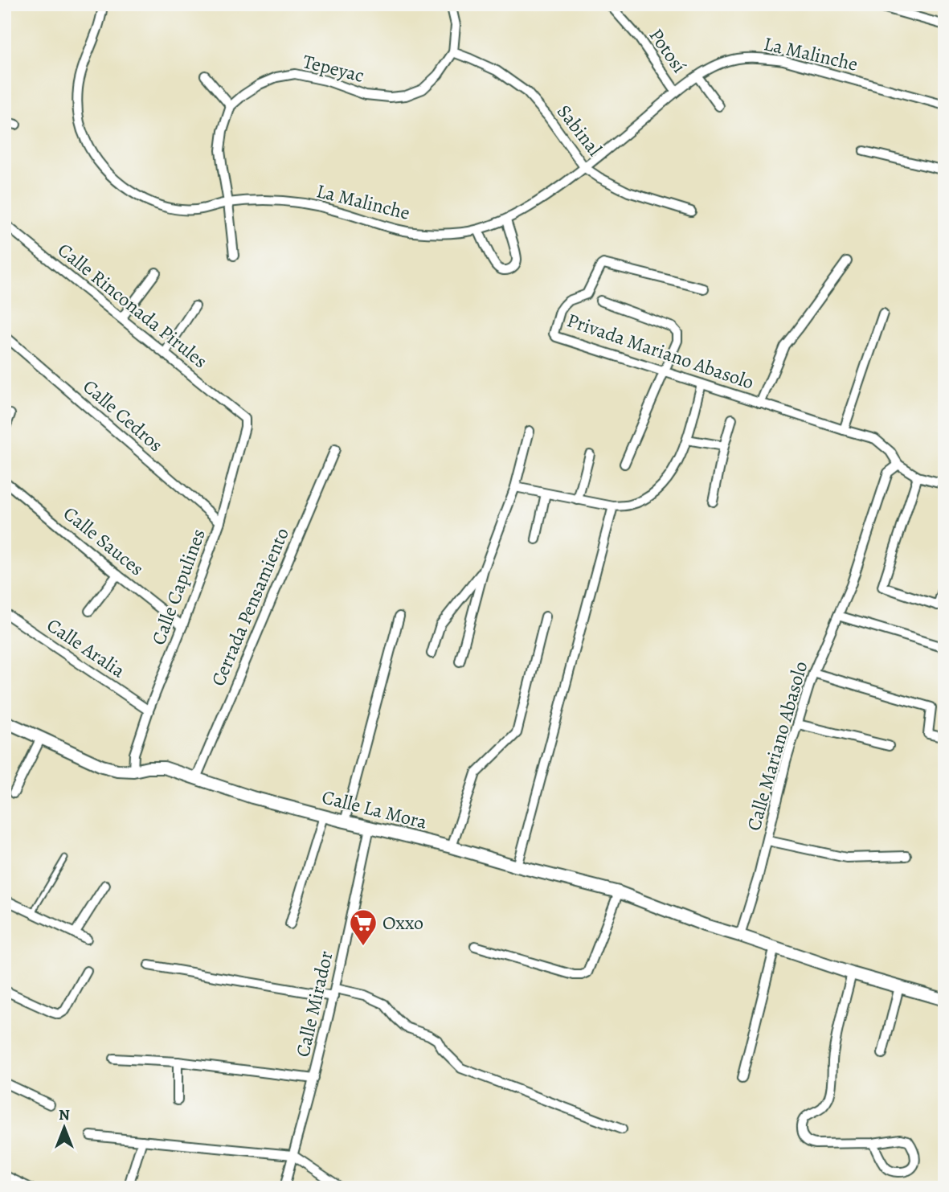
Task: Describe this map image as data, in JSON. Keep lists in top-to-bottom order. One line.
{"streets":{"street":["Potosí","La Malinche","Tepeyac","Sabinal","Calle Rinconada Pirules","Privada Mariano Abasolo","Calle Cedros","Calle Sauces","Calle Capulines","Cerrada Pensamiento","Calle Aralia","Calle Mariano Abasolo","Calle La Mora","Calle Mirador"]},"crossings":[["Potosí","La Malinche"],["La Malinche","Sabinal"],["Tepeyac","Sabinal"],["Calle Rinconada Pirules","Calle Capulines"],["Privada Mariano Abasolo","Calle Mariano Abasolo"],["Calle Cedros","Calle Capulines"],["Calle Sauces","Calle Capulines"],["Calle Capulines","Calle Aralia"],["Calle Capulines","Calle La Mora"],["Cerrada Pensamiento","Calle La Mora"],["Calle Mariano Abasolo","Calle La Mora"],["Calle La Mora","Calle Mirador"]],"places":{"supermarket":["Oxxo"]},"north":"top"}
